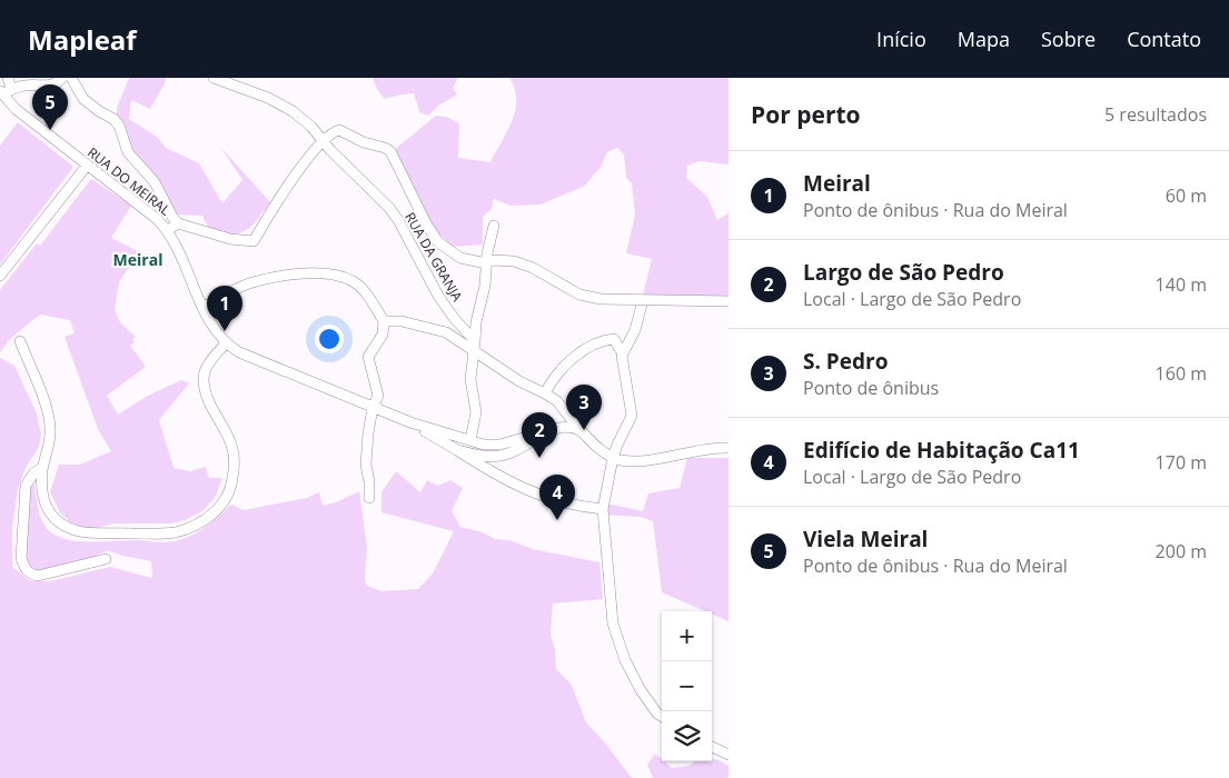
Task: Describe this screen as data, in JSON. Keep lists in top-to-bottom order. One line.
{"streets":{"street":["RUA DO MEIRAL","RUA DA GRANJA"]},"crossings":[["RUA DO MEIRAL","RUA DA GRANJA"]],"districts":["Meiral"],"page":{"header":"Mapleaf","nav":["Início","Mapa","Sobre","Contato"],"heading":["Por perto","5 resultados"],"pins":["5","1","3","2","4"],"list":[{"mark":"1","name":"Meiral","note":"Ponto de ônibus · Rua do Meiral","value":"60 m"},{"mark":"2","name":"Largo de São Pedro","note":"Local · Largo de São Pedro","value":"140 m"},{"mark":"3","name":"S. Pedro","note":"Ponto de ônibus","value":"160 m"},{"mark":"4","name":"Edifício de Habitação Ca11","note":"Local · Largo de São Pedro","value":"170 m"},{"mark":"5","name":"Viela Meiral","note":"Ponto de ônibus · Rua do Meiral","value":"200 m"}],"map_buttons":["+","−"]}}
